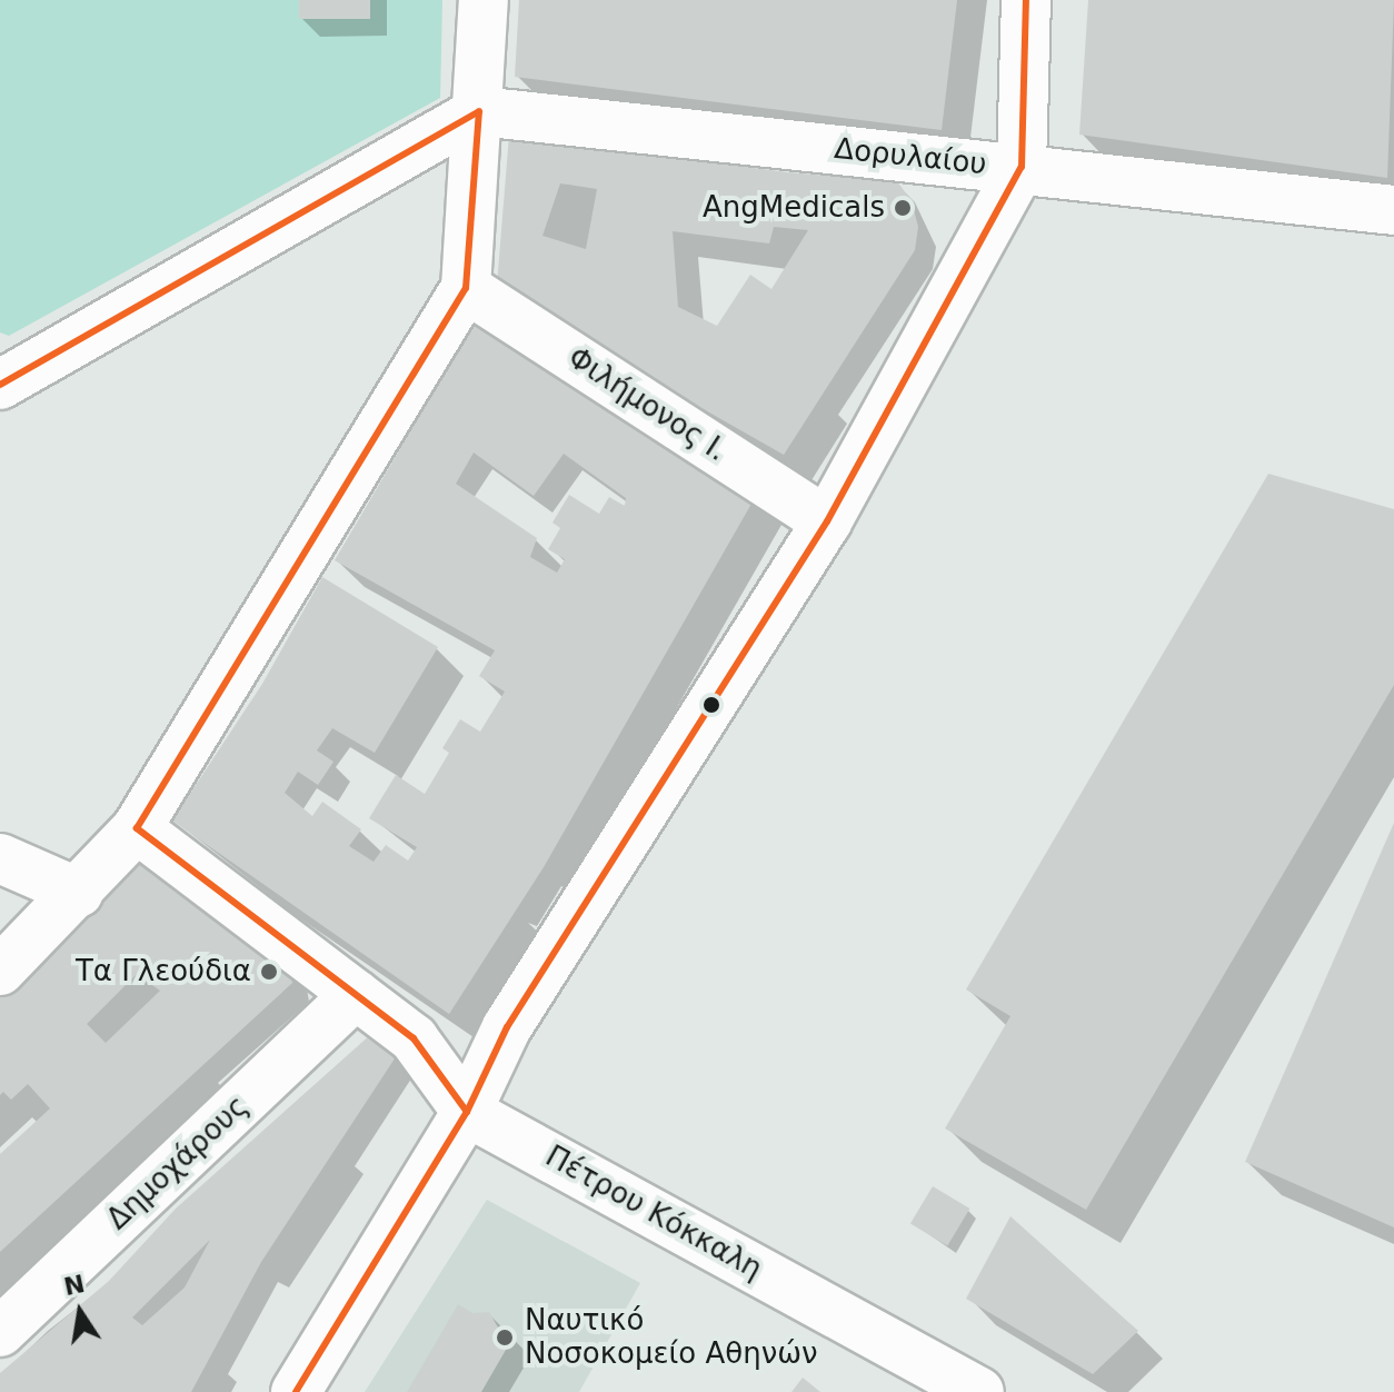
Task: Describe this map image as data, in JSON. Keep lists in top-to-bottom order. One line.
{"streets":{"street":["Δορυλαίου","Φιλήμονος Ι.","Δημοχάρους","Πέτρου Κόκκαλη"]},"places":["AngMedicals","Τα Γλεούδια","Ναυτικό Νοσοκομείο Αθηνών"],"north":"top"}
